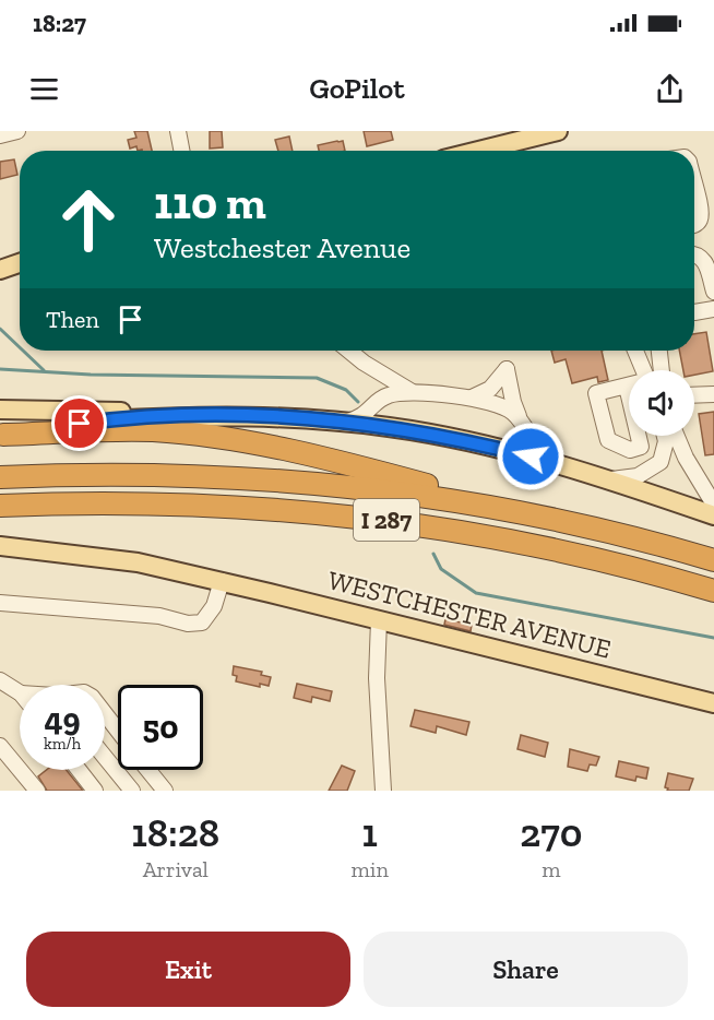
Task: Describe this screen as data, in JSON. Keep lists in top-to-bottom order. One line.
{"streets":{"highway":["I 287"],"main road":["WESTCHESTER AVENUE"]},"page":{"status":"18:27","header":"GoPilot","turn":["110 m","Westchester Avenue"],"then":"Then","speed":"49 km/h","limit":"50","eta":["18:28","Arrival","1","min","270","m"],"buttons":["Exit","Share"]}}
